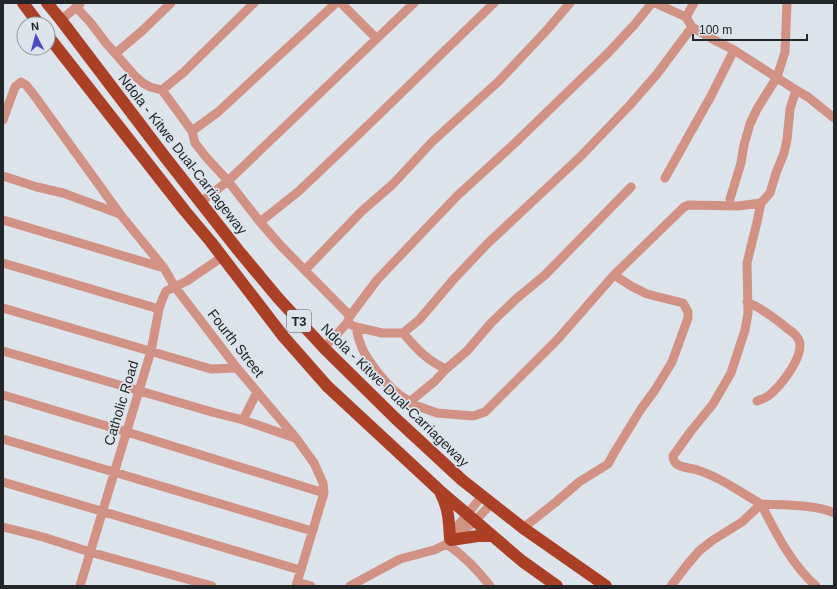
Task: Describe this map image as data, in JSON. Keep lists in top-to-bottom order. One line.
{"streets":{"highway":["Ndola - Kitwe Dual-Carriageway","T3"],"street":["Fourth Street","Catholic Road"]},"crossings":[["T3","Catholic Road"],["Fourth Street","Catholic Road"]],"scale_bar":"100 m","north":"top"}
